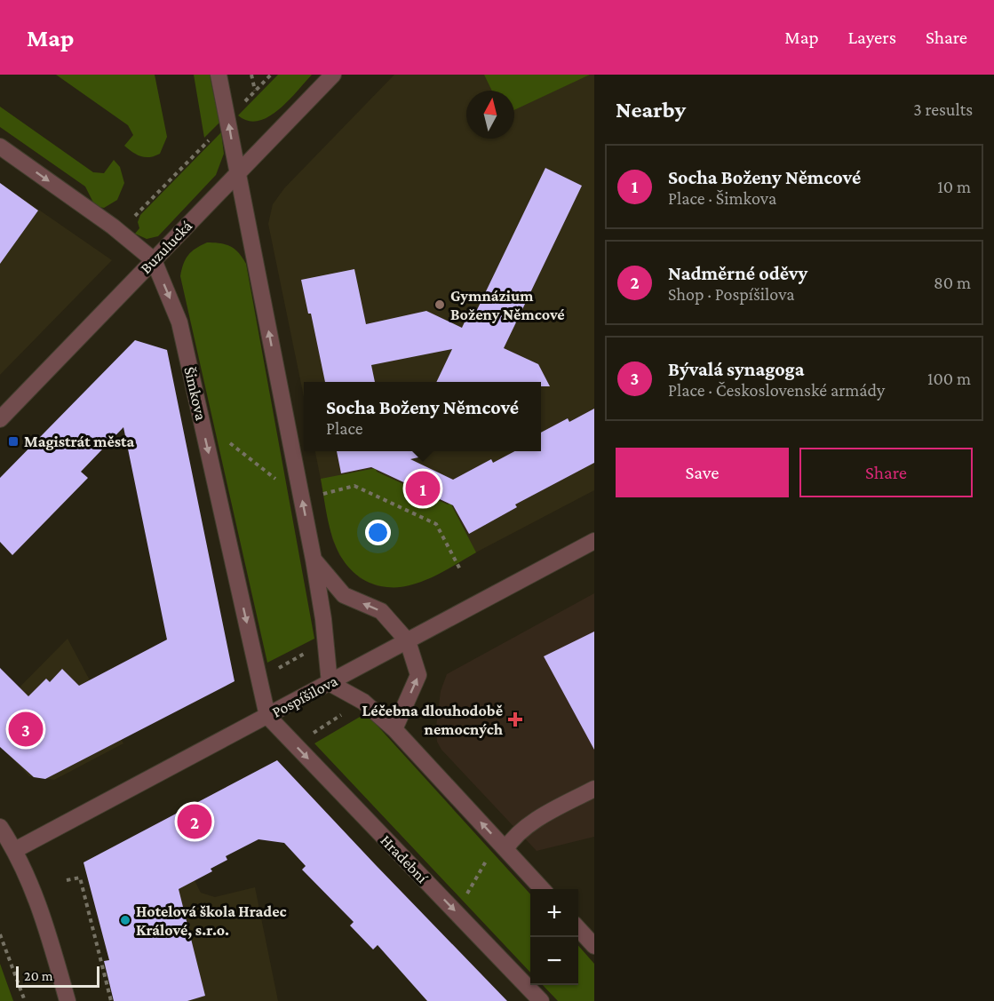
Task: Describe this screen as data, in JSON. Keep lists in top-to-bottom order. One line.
{"streets":{"street":["Buzulucká","Šimkova","Pospíšilova","Hradební"]},"crossings":[["Buzulucká","Šimkova"],["Šimkova","Pospíšilova"],["Šimkova","Hradební"],["Pospíšilova","Hradební"]],"places":{"other":["Gymnázium Boženy Němcové","Hotelová škola Hradec Králové, s.r.o."],"transit":["Magistrát města"],"health":["Léčebna dlouhodobě nemocných"]},"scale_bar":"20 m","north":"top","page":{"header":"Map","nav":["Map","Layers","Share"],"heading":["Nearby","3 results"],"list":[{"mark":"1","name":"Socha Boženy Němcové","note":"Place · Šimkova","value":"10 m"},{"mark":"2","name":"Nadměrné oděvy","note":"Shop · Pospíšilova","value":"80 m"},{"mark":"3","name":"Bývalá synagoga","note":"Place · Československé armády","value":"100 m"}],"popup":["Socha Boženy Němcové","Place"],"buttons":["Save","Share"],"pins":["1","3","2"],"map_buttons":["+","−"],"scale":"20 m"}}
